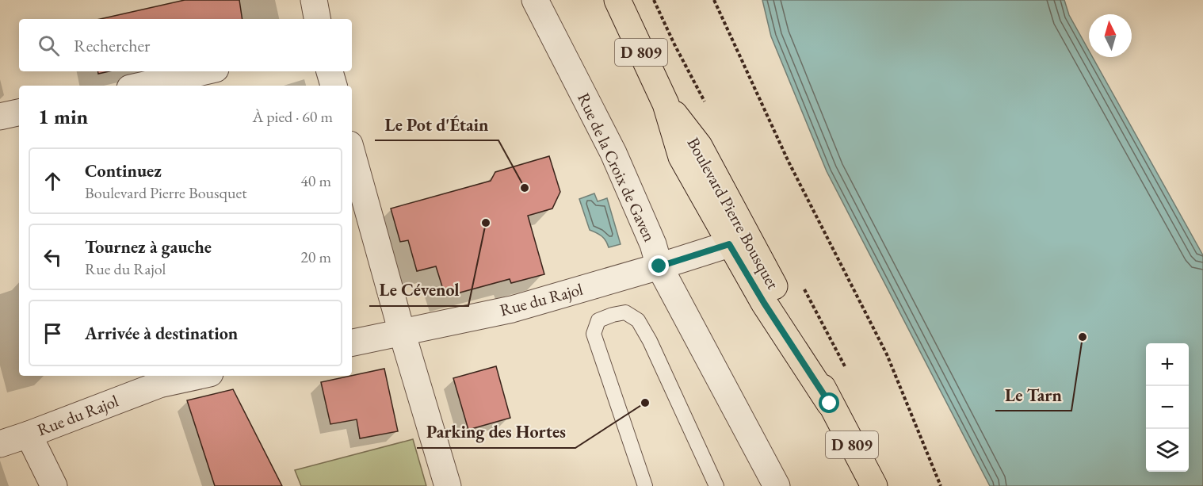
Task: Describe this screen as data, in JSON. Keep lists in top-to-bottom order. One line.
{"streets":{"main road":["D 809","Boulevard Pierre Bousquet"],"street":["Rue de la Croix de Gaven","Rue du Rajol"]},"crossings":[["Rue de la Croix de Gaven","Rue du Rajol"],["Boulevard Pierre Bousquet","Rue du Rajol"]],"places":["Le Pot d'Étain","Le Cévenol","Le Tarn","Parking des Hortes"],"north":"top","page":{"search":"Rechercher","heading":["1 min","À pied · 60 m"],"list":[["Continuez","Boulevard Pierre Bousquet","40 m"],["Tournez à gauche","Rue du Rajol","20 m"],"Arrivée à destination"],"map_buttons":["+","−"]}}
